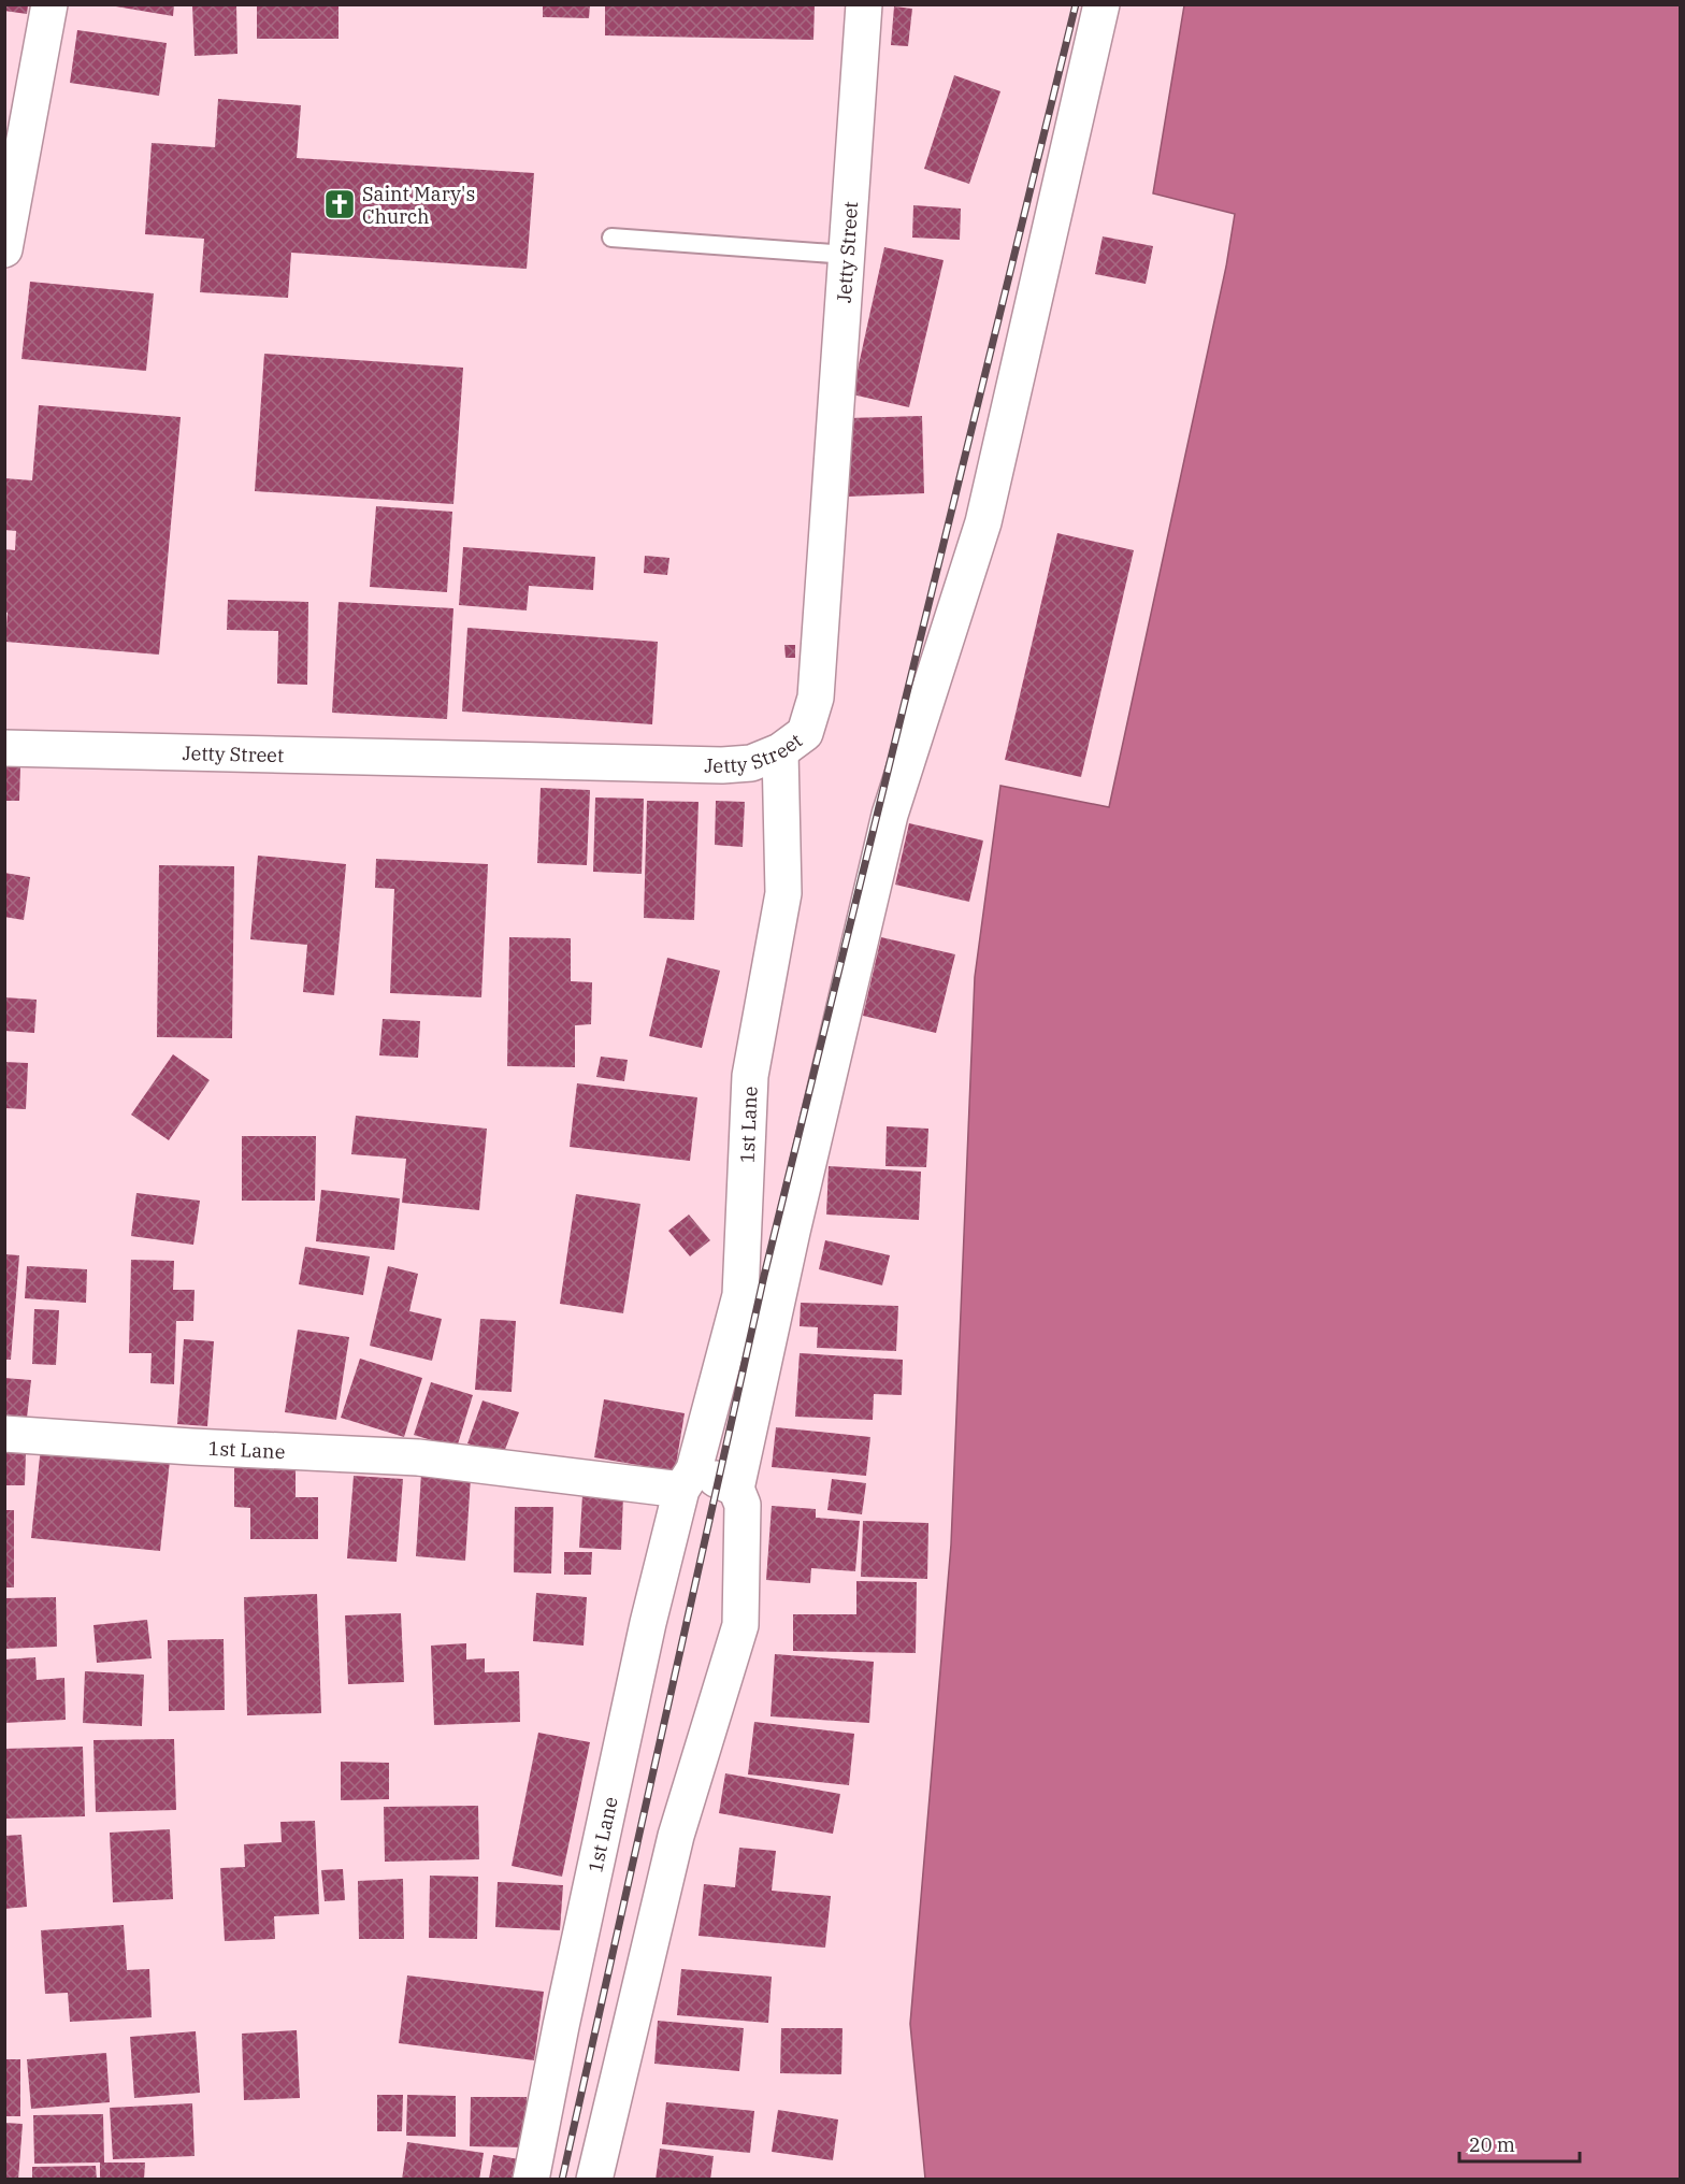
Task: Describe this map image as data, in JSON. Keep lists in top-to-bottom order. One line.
{"streets":{"street":["Jetty Street","1st Lane"]},"crossings":[["Jetty Street","1st Lane"]],"places":{"church":["Saint Mary's Church"]},"scale_bar":"20 m"}
